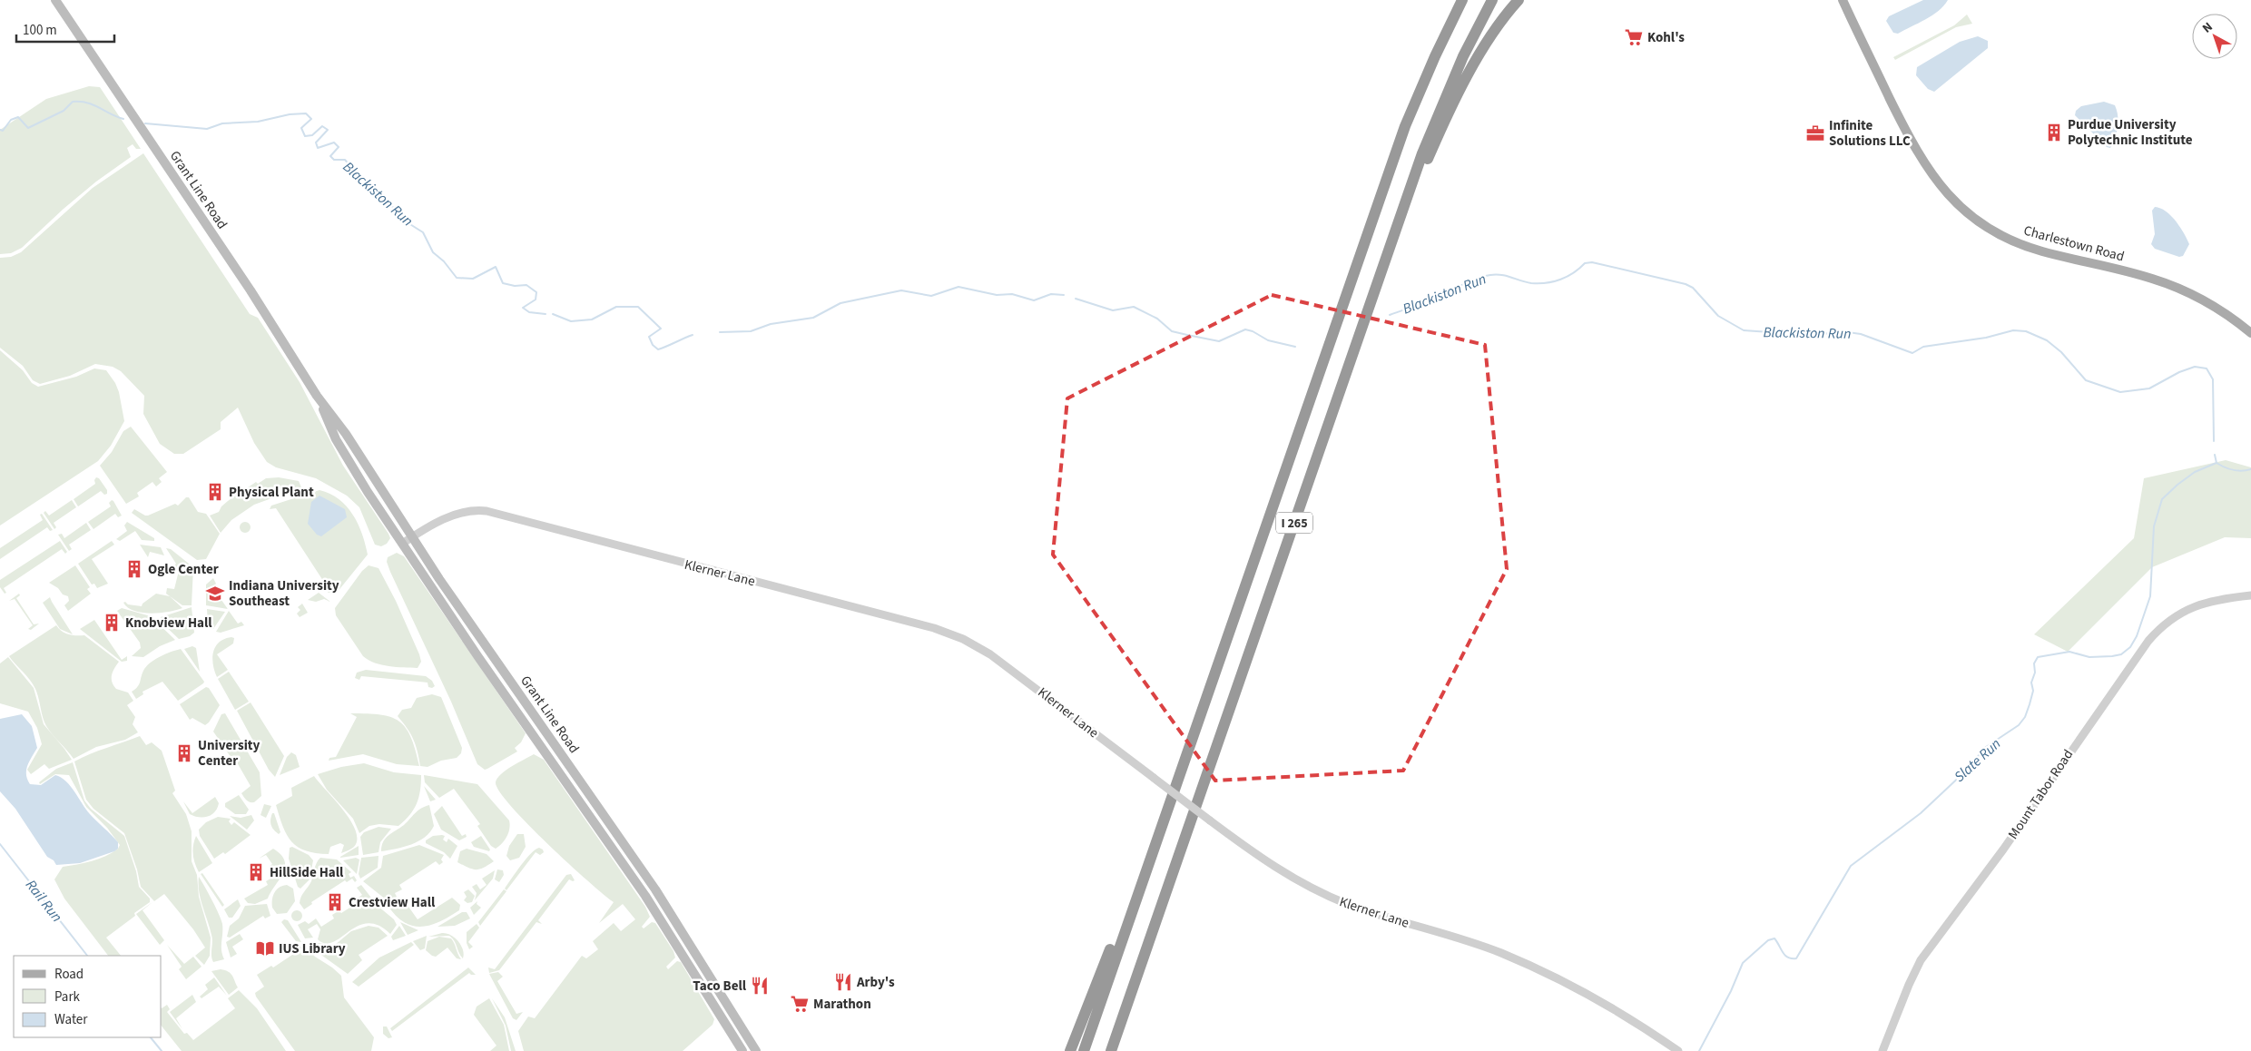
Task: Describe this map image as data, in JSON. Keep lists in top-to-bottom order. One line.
{"streets":{"highway":["I 265"],"main road":["Grant Line Road","Charlestown Road"],"street":["Klerner Lane","Mount Tabor Road"]},"crossings":[["Grant Line Road","Klerner Lane"]],"water":["Blackiston Run","Slate Run","Rail Run"],"places":{"supermarket":["Kohl's","Marathon"],"building":["Purdue University Polytechnic Institute","Physical Plant","Ogle Center","Knobview Hall","University Center","HillSide Hall","Crestview Hall"],"office":["Infinite Solutions LLC"],"school or university":["Indiana University Southeast"],"library":["IUS Library"],"restaurant":["Arby's","Taco Bell"]},"legend":["Road","Park","Water"],"scale_bar":"100 m","north":"top left"}
